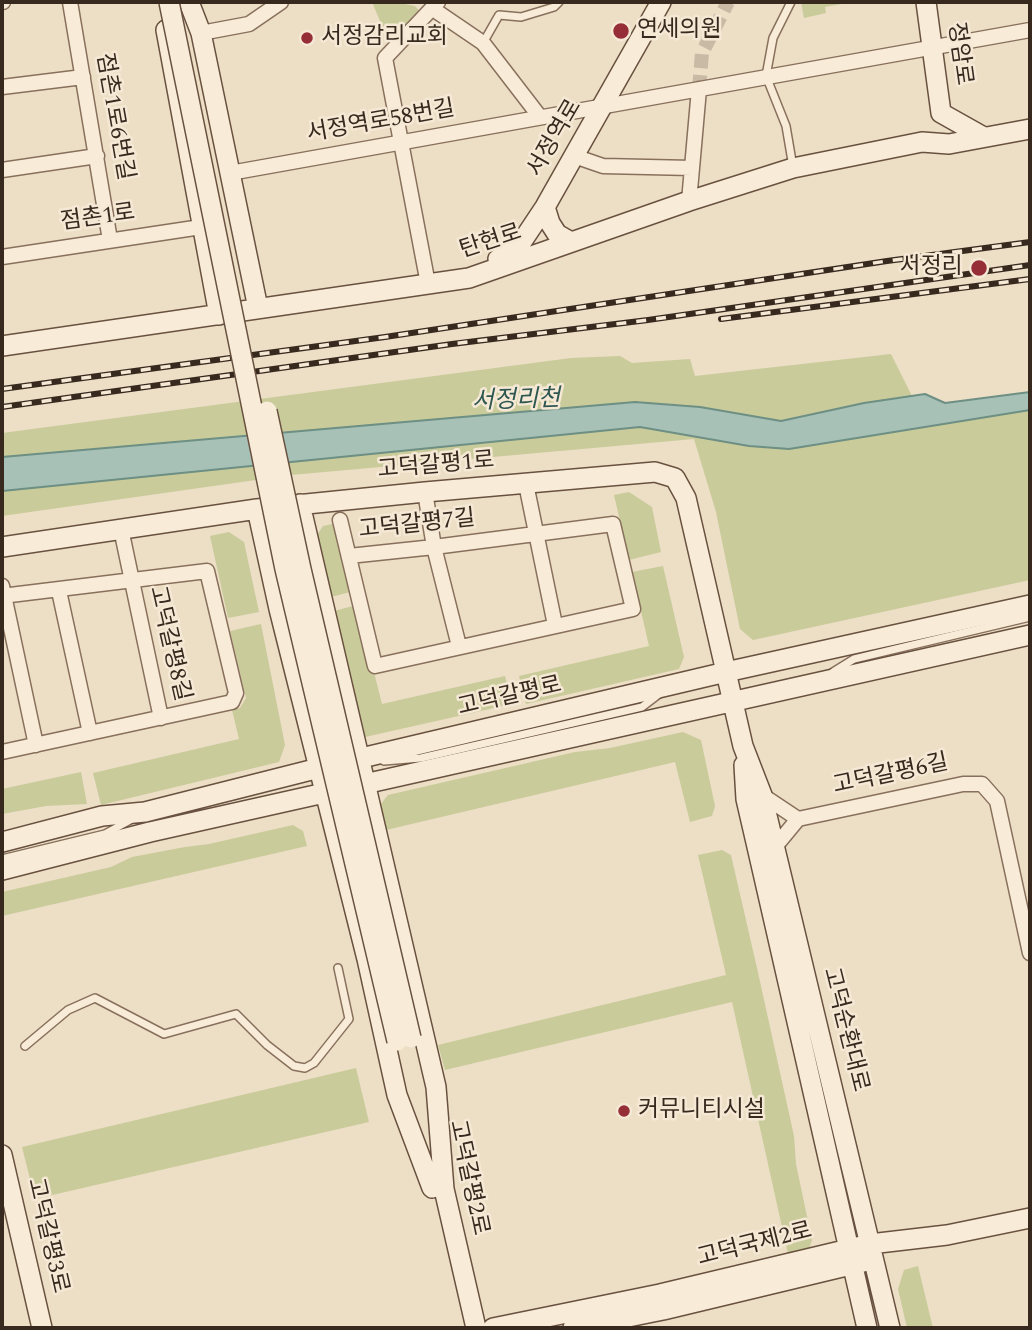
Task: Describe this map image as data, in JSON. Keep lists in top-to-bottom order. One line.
{"streets":{"street":["정암로","점촌1로6번길","서정역로58번길","서정역로","점촌1로","탄현로","고덕갈평1로","고덕갈평7길","고덕갈평8길","고덕갈평로","고덕갈평6길","고덕순환대로","고덕갈평2로","고덕갈평3로","고덕국제2로"]},"crossings":[["정암로","서정역로58번길"],["점촌1로6번길","점촌1로"],["서정역로58번길","서정역로"],["서정역로","탄현로"],["고덕갈평1로","고덕갈평8길"],["고덕갈평1로","고덕갈평로"],["고덕갈평1로","고덕순환대로"],["고덕갈평로","고덕순환대로"],["고덕순환대로","고덕국제2로"]],"water":["서정리천"],"places":["연세의원","서정감리교회","서정리","커뮤니티시설"]}
